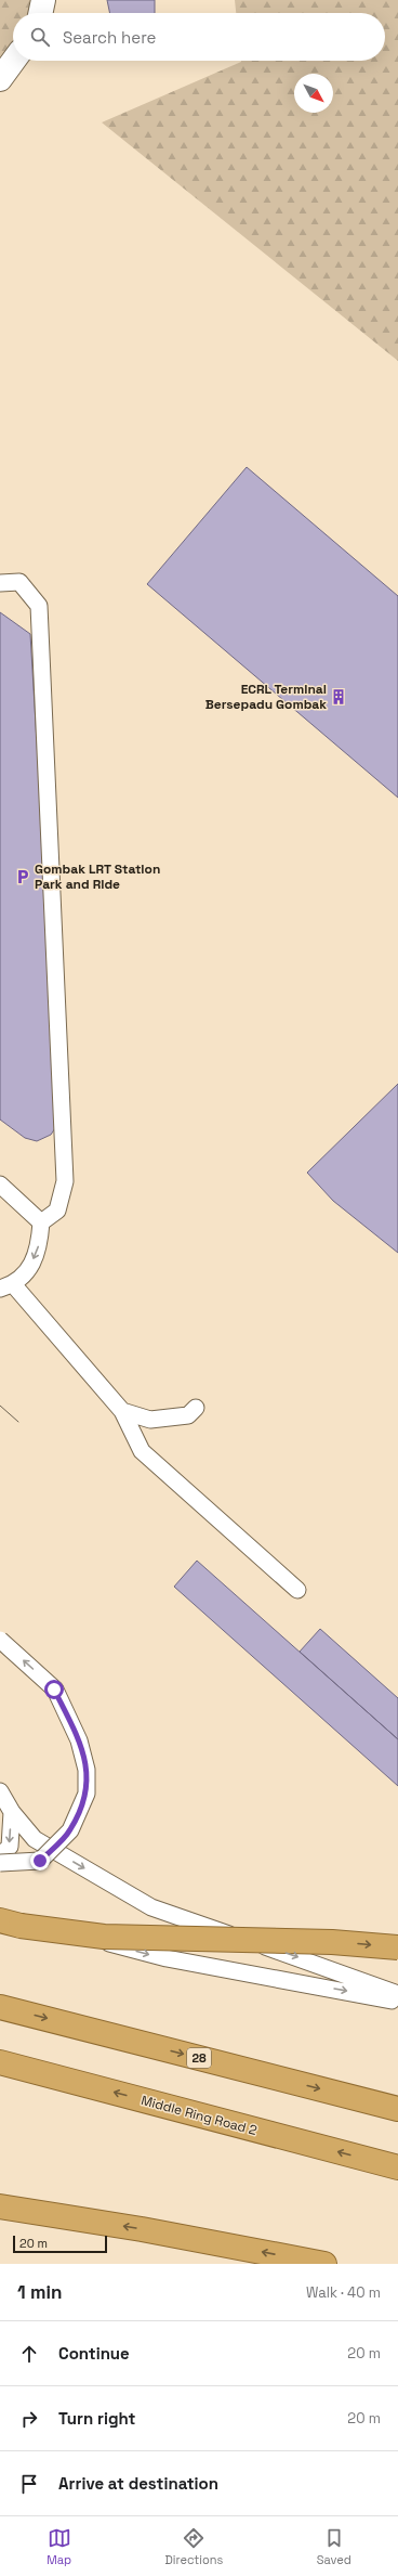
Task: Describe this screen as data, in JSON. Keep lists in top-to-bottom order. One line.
{"streets":{"highway":["28","Middle Ring Road 2"]},"places":{"building":["ECRL Terminal Bersepadu Gombak"],"parking":["Gombak LRT Station Park and Ride"]},"scale_bar":"20 m","north":"bottom right","page":{"search":"Search here","scale":"20 m","heading":["1 min","Walk · 40 m"],"list":[["Continue","20 m"],["Turn right","20 m"],"Arrive at destination"],"nav":["Map","Directions","Saved"]}}
